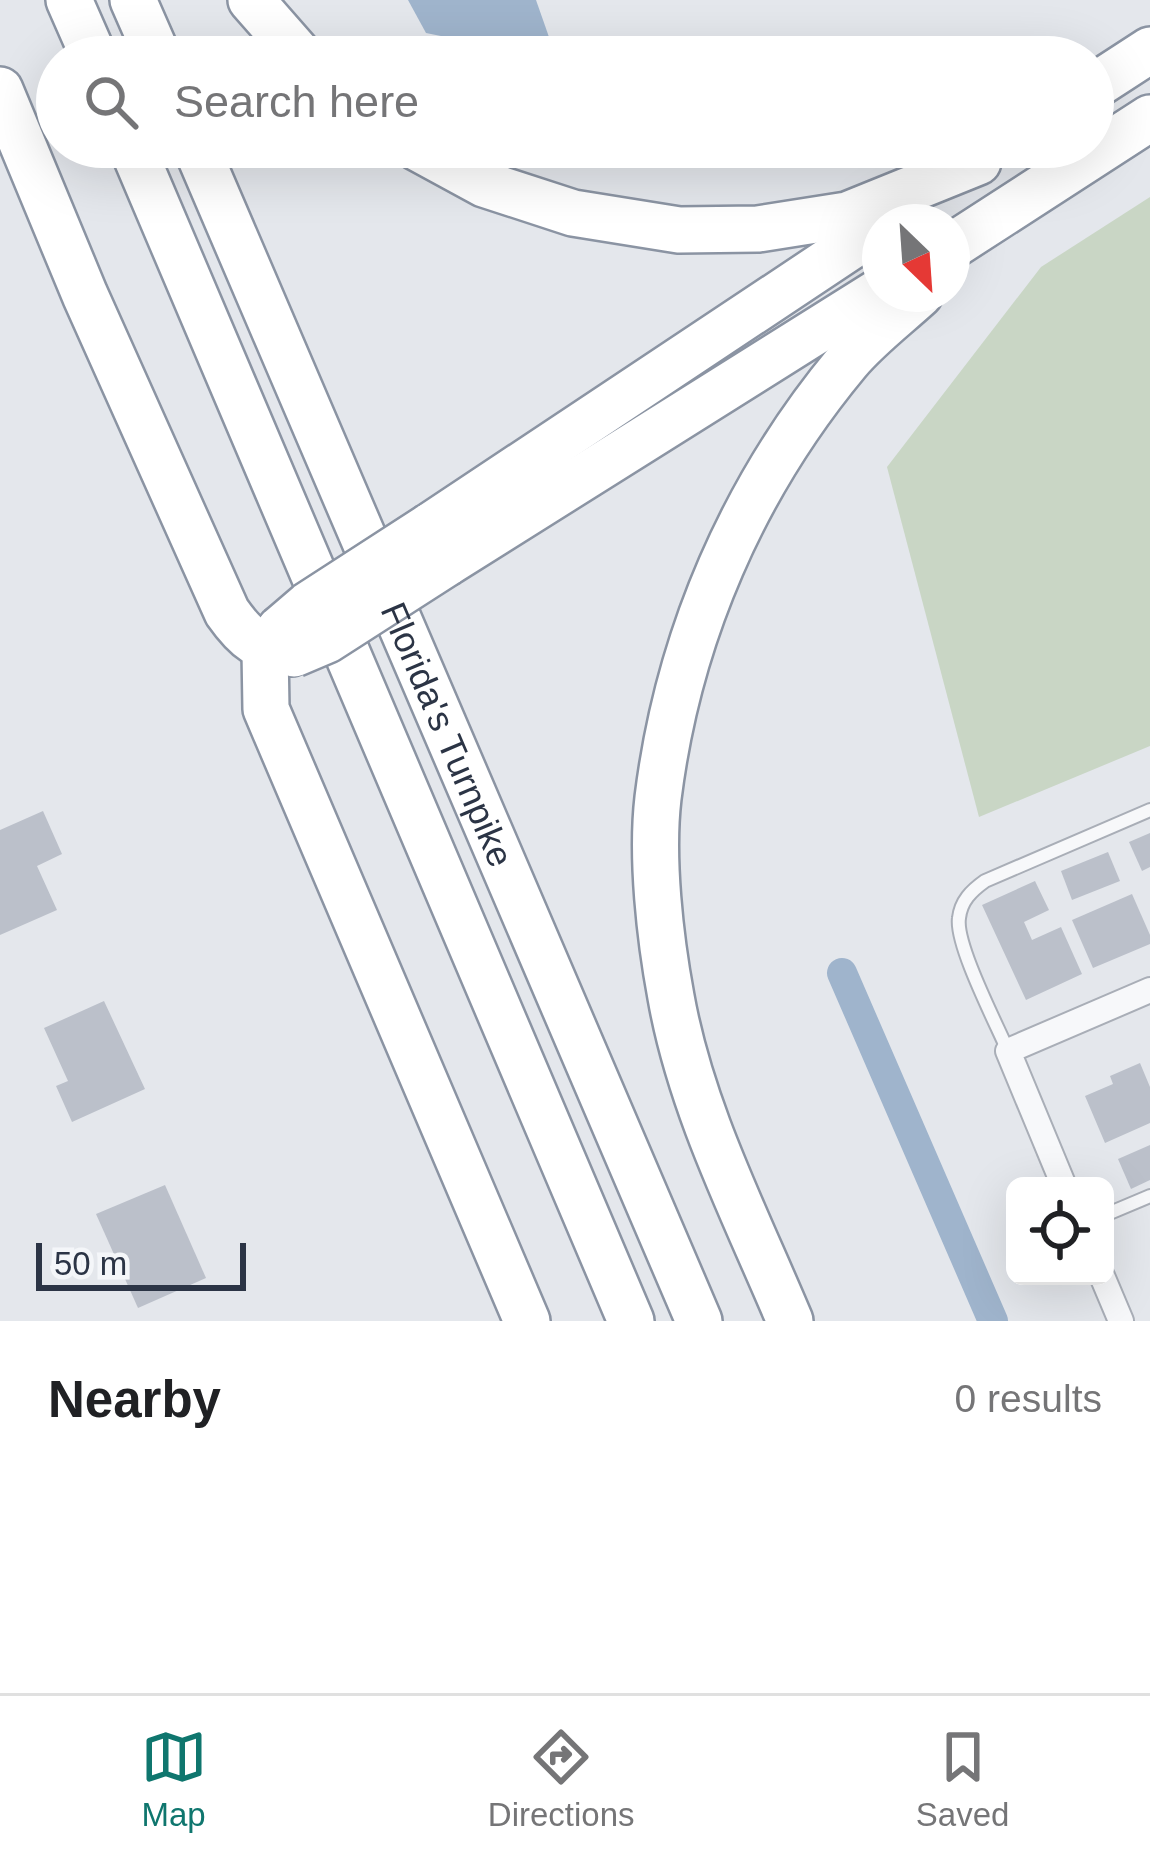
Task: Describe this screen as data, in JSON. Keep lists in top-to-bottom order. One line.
{"streets":{"highway":["Florida's Turnpike"]},"scale_bar":"50 m","north":"bottom right","page":{"search":"Search here","scale":"50 m","heading":["Nearby","0 results"],"nav":["Map","Directions","Saved"]}}
